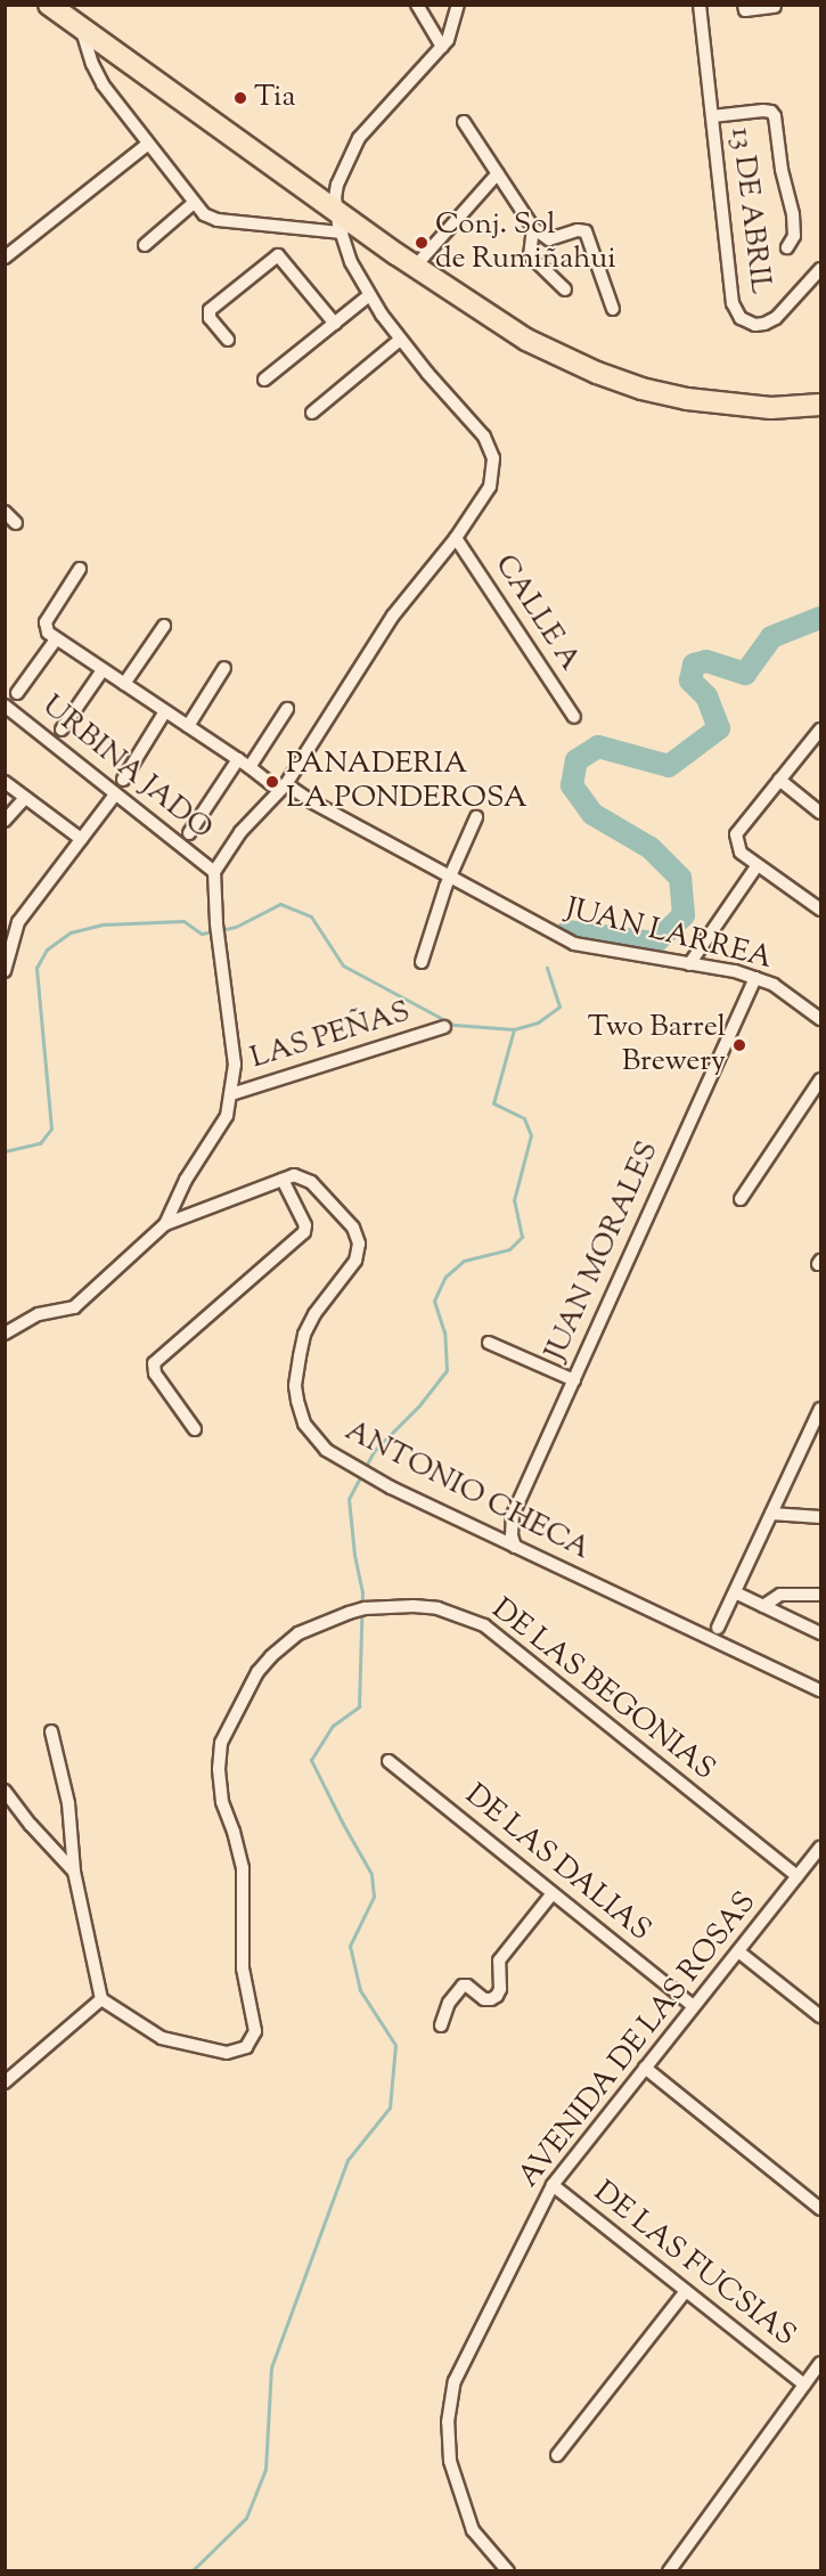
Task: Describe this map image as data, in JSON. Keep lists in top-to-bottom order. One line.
{"streets":{"street":["13 DE ABRIL","CALLE A","URBINA JADO","JUAN LARREA","LAS PEÑAS","JUAN MORALES","ANTONIO CHECA","DE LAS BEGONIAS","DE LAS DALIAS","AVENIDA DE LAS ROSAS","DE LAS FUCSIAS"]},"crossings":[["JUAN LARREA","JUAN MORALES"],["JUAN MORALES","ANTONIO CHECA"],["DE LAS BEGONIAS","AVENIDA DE LAS ROSAS"],["DE LAS DALIAS","AVENIDA DE LAS ROSAS"],["AVENIDA DE LAS ROSAS","DE LAS FUCSIAS"]],"places":["Tia","Conj. Sol de Rumiñahui","PANADERIA LA PONDEROSA","Two Barrel Brewery"]}
